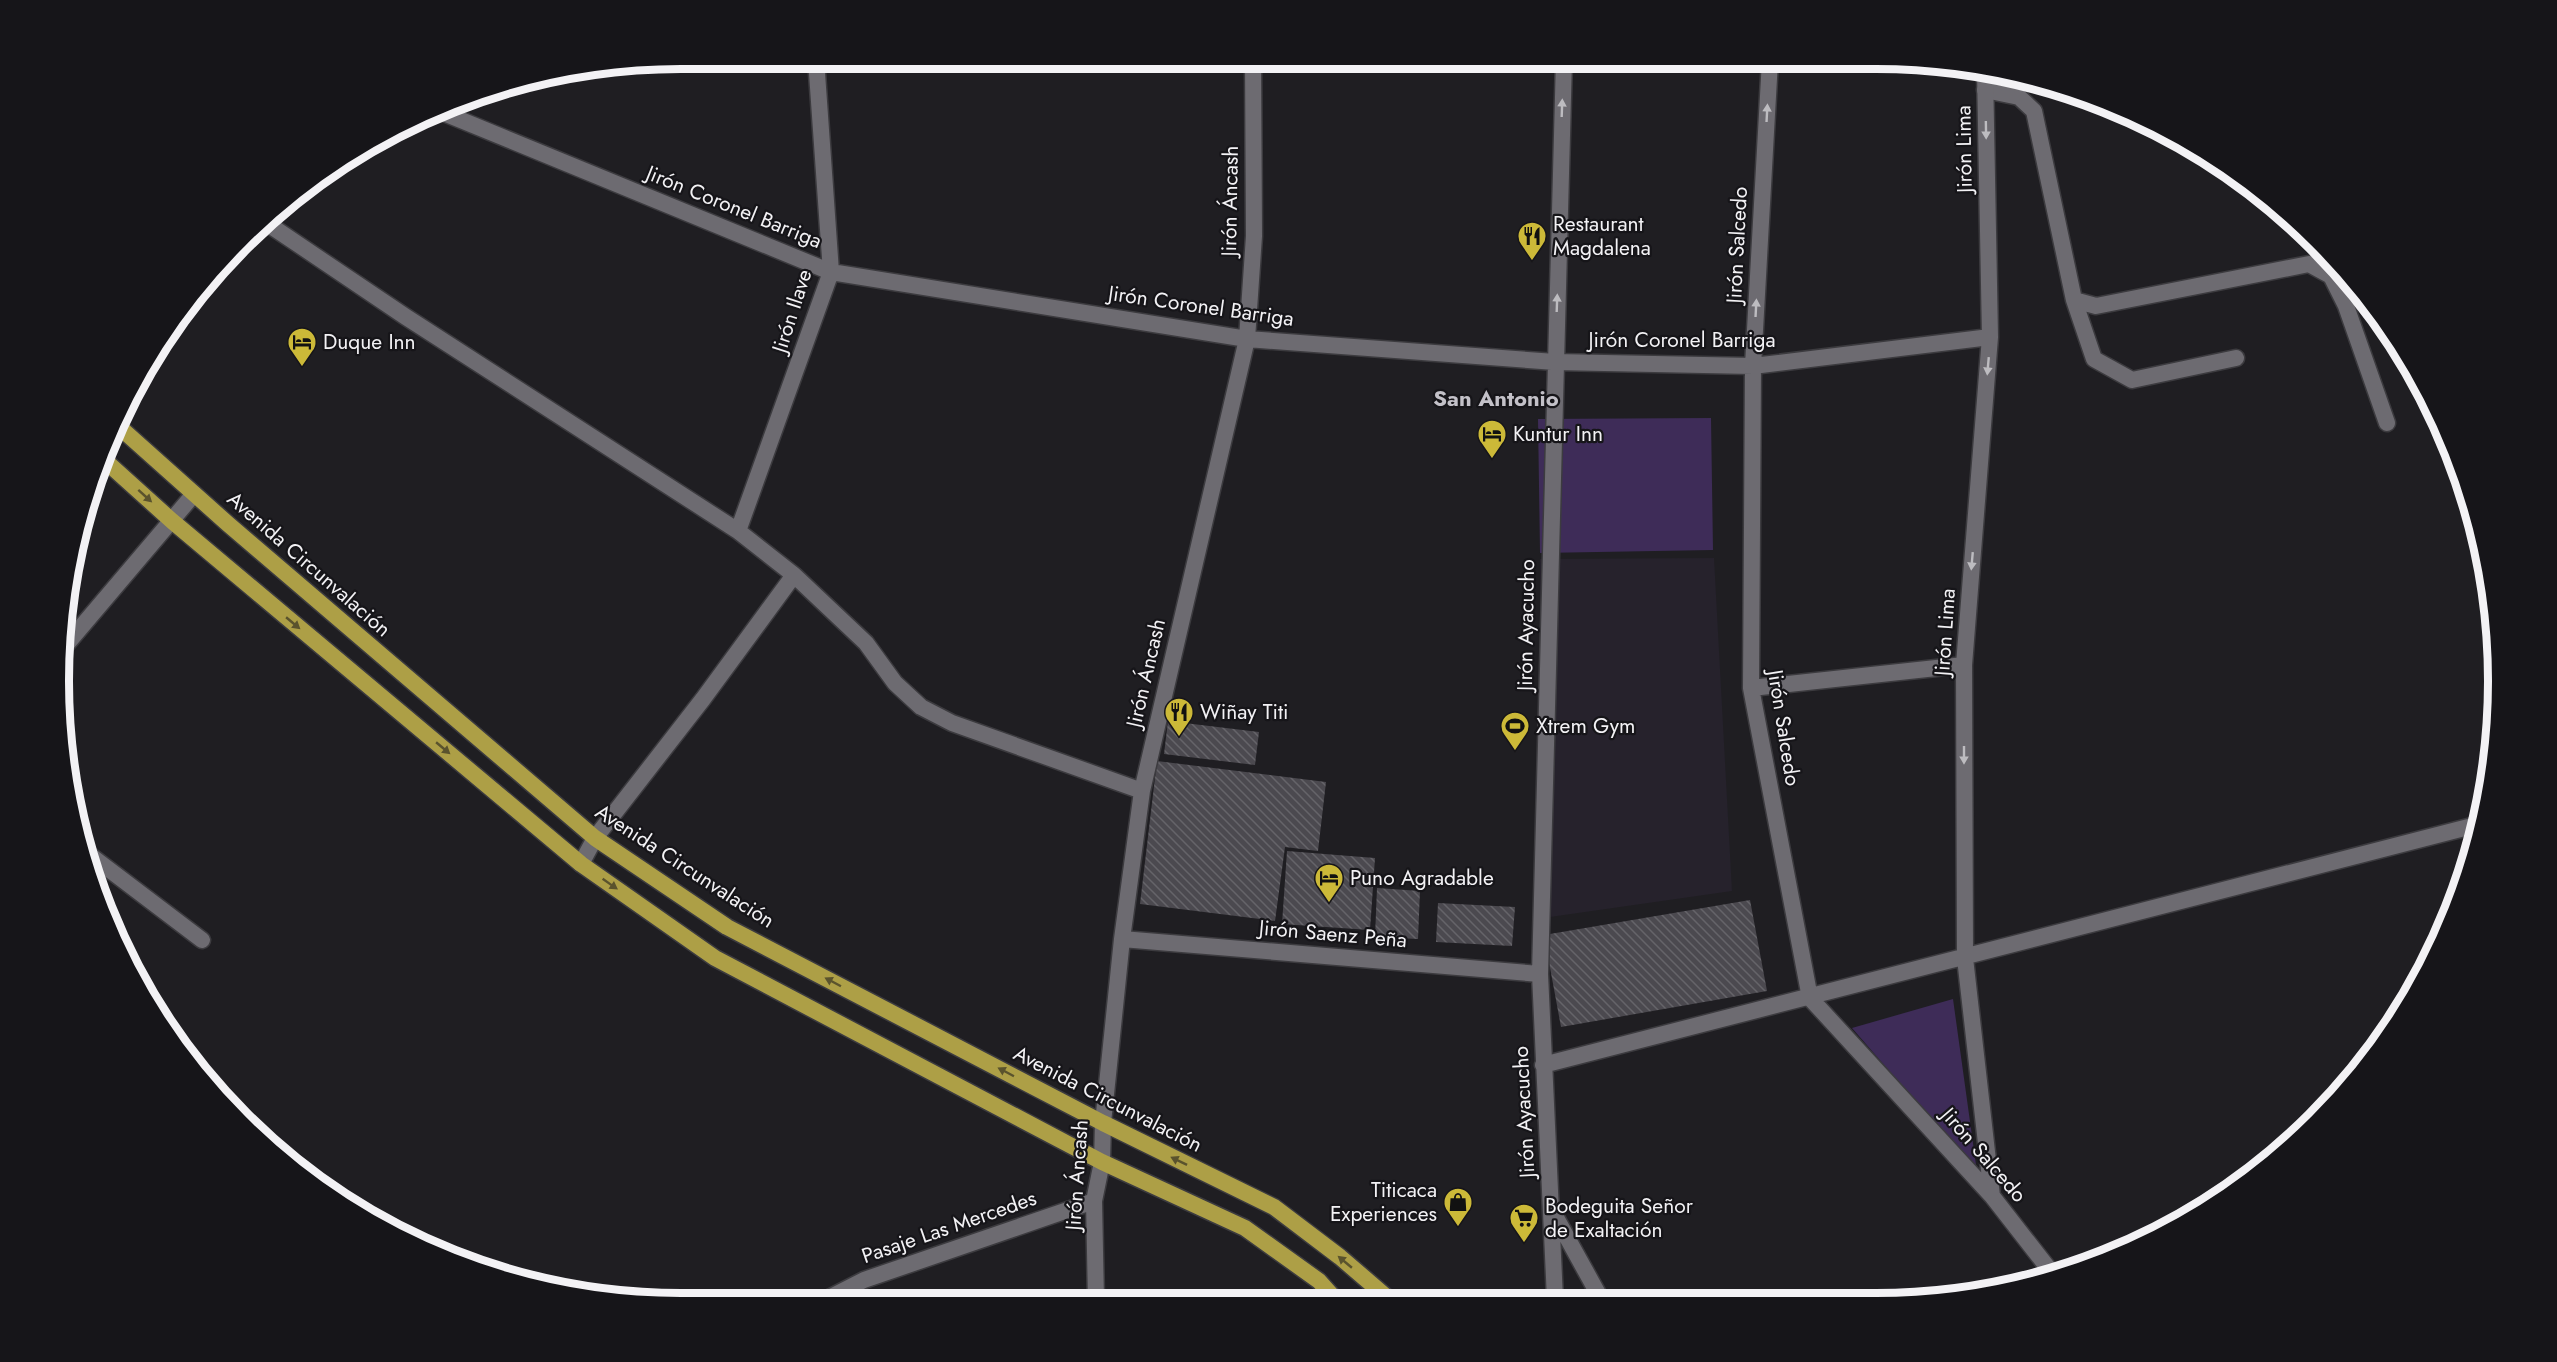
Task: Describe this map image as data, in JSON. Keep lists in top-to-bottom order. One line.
{"streets":{"highway":["Avenida Circunvalación"],"street":["Jirón Lima","Jirón Áncash","Jirón Coronel Barriga","Jirón Salcedo","Jirón Ilave","Jirón Ayacucho","Jirón Saenz Peña","Pasaje Las Mercedes"]},"crossings":[["Jirón Lima","Jirón Coronel Barriga"],["Jirón Lima","Jirón Salcedo"],["Jirón Áncash","Jirón Coronel Barriga"],["Jirón Áncash","Avenida Circunvalación"],["Jirón Áncash","Jirón Saenz Peña"],["Jirón Áncash","Pasaje Las Mercedes"],["Jirón Coronel Barriga","Jirón Salcedo"],["Jirón Coronel Barriga","Jirón Ilave"],["Jirón Coronel Barriga","Jirón Ayacucho"],["Jirón Ayacucho","Jirón Saenz Peña"]],"one_way":["Jirón Lima"],"districts":["San Antonio"],"places":{"restaurant":["Restaurant Magdalena","Wiñay Titi"],"hotel":["Duque Inn","Kuntur Inn","Puno Agradable"],"sports":["Xtrem Gym"],"shop":["Titicaca Experiences"],"supermarket":["Bodeguita Señor de Exaltación"]}}
